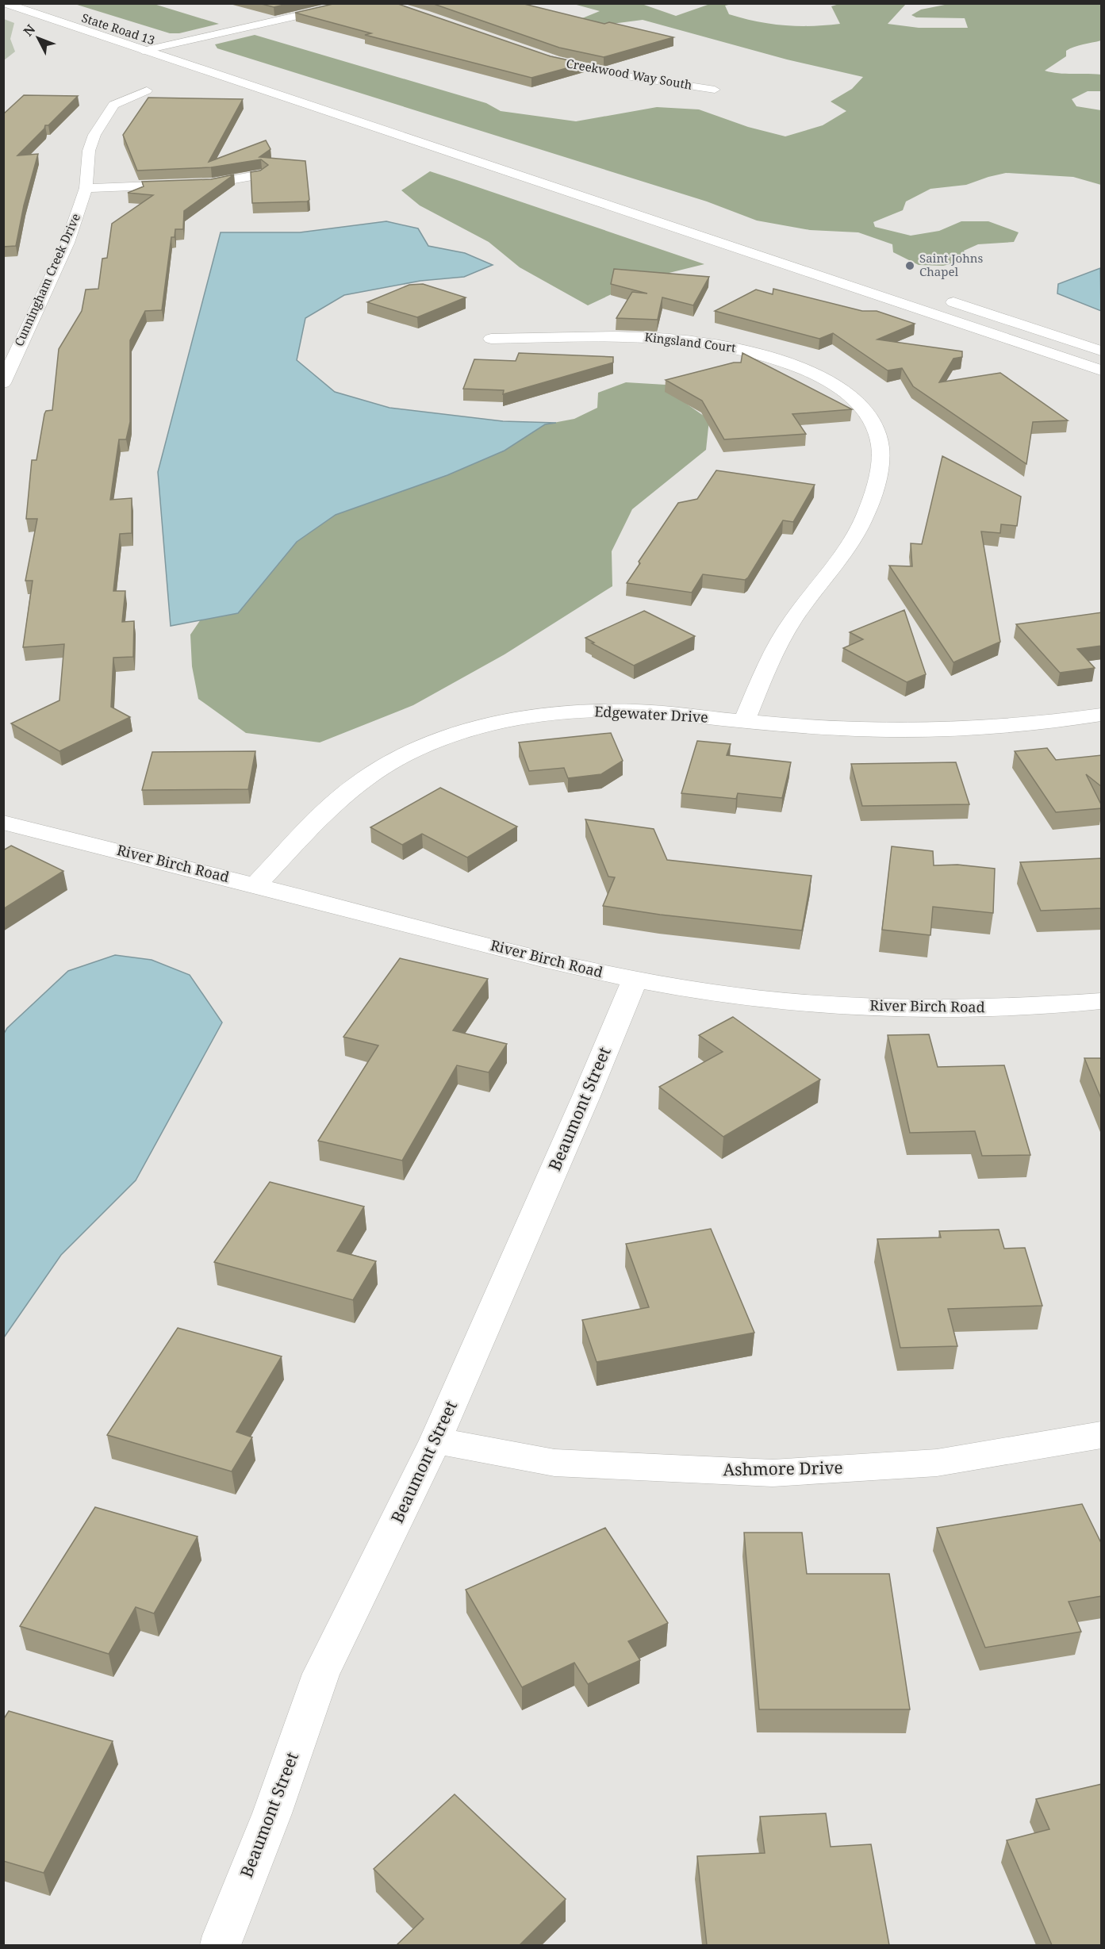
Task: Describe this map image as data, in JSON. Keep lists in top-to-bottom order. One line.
{"streets":{"street":["State Road 13","Creekwood Way South","Cunningham Creek Drive","Kingsland Court","Edgewater Drive","River Birch Road","Beaumont Street","Ashmore Drive"]},"crossings":[["Kingsland Court","Edgewater Drive"],["Edgewater Drive","River Birch Road"],["River Birch Road","Beaumont Street"],["Beaumont Street","Ashmore Drive"]],"places":["Saint Johns Chapel"],"north":"top left"}
